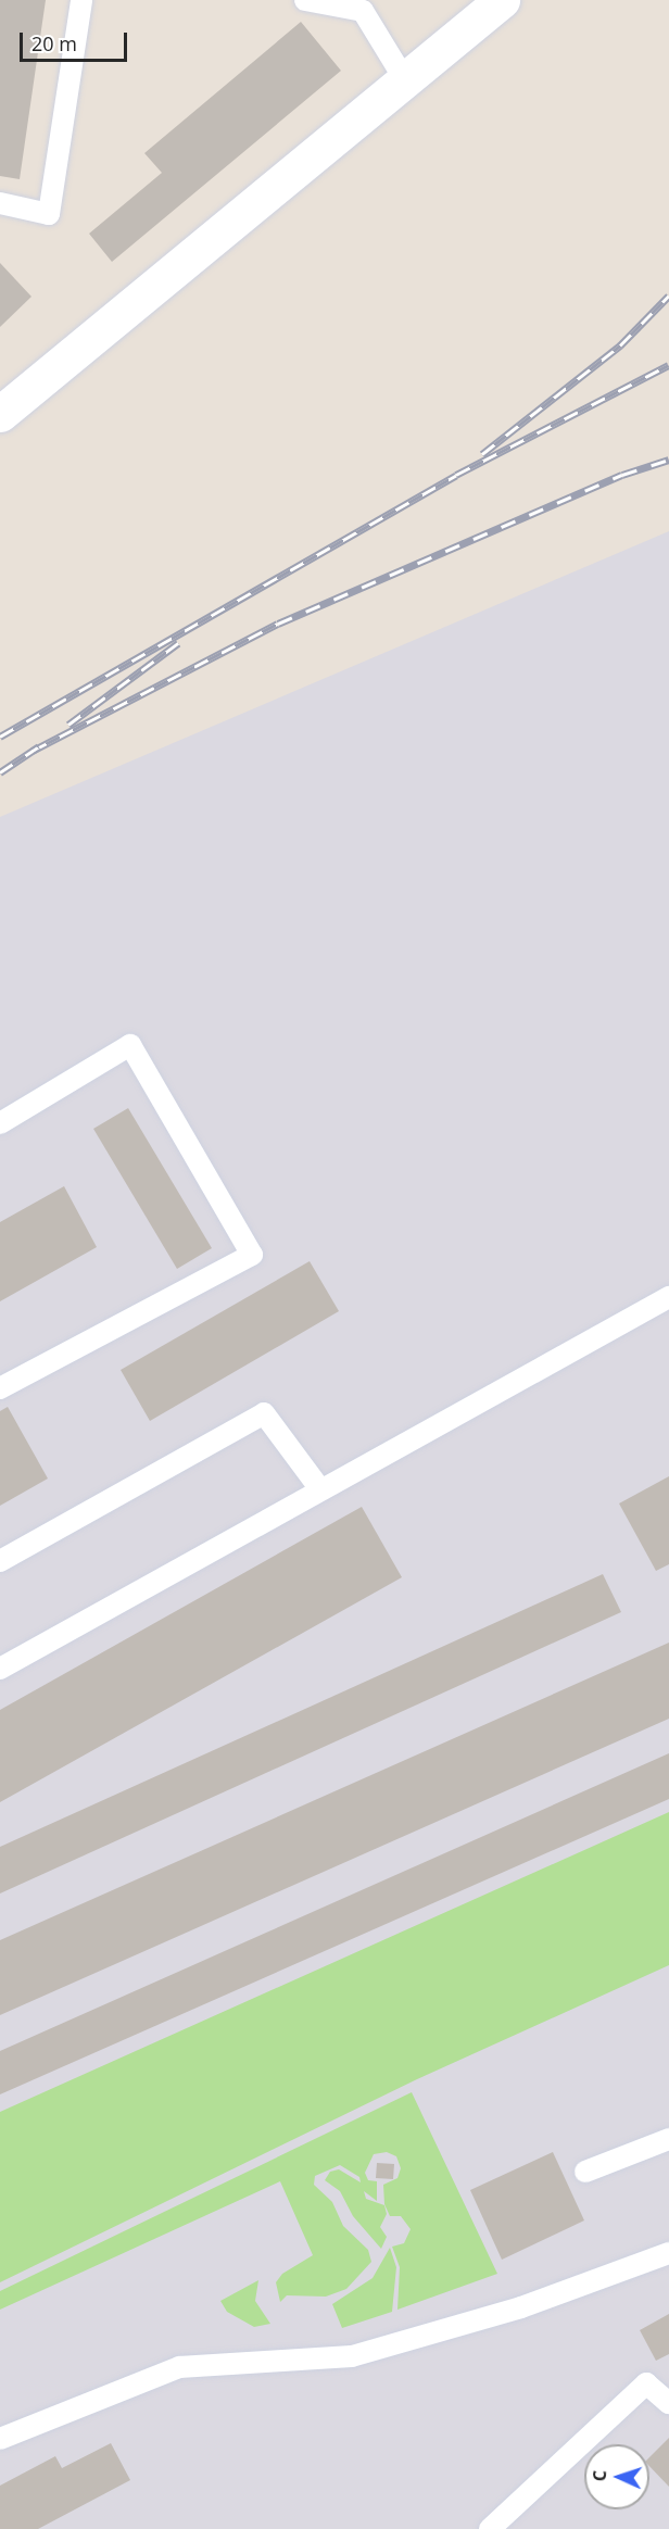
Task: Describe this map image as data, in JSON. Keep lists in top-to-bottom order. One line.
{"scale_bar":"20 m","north":"left"}
